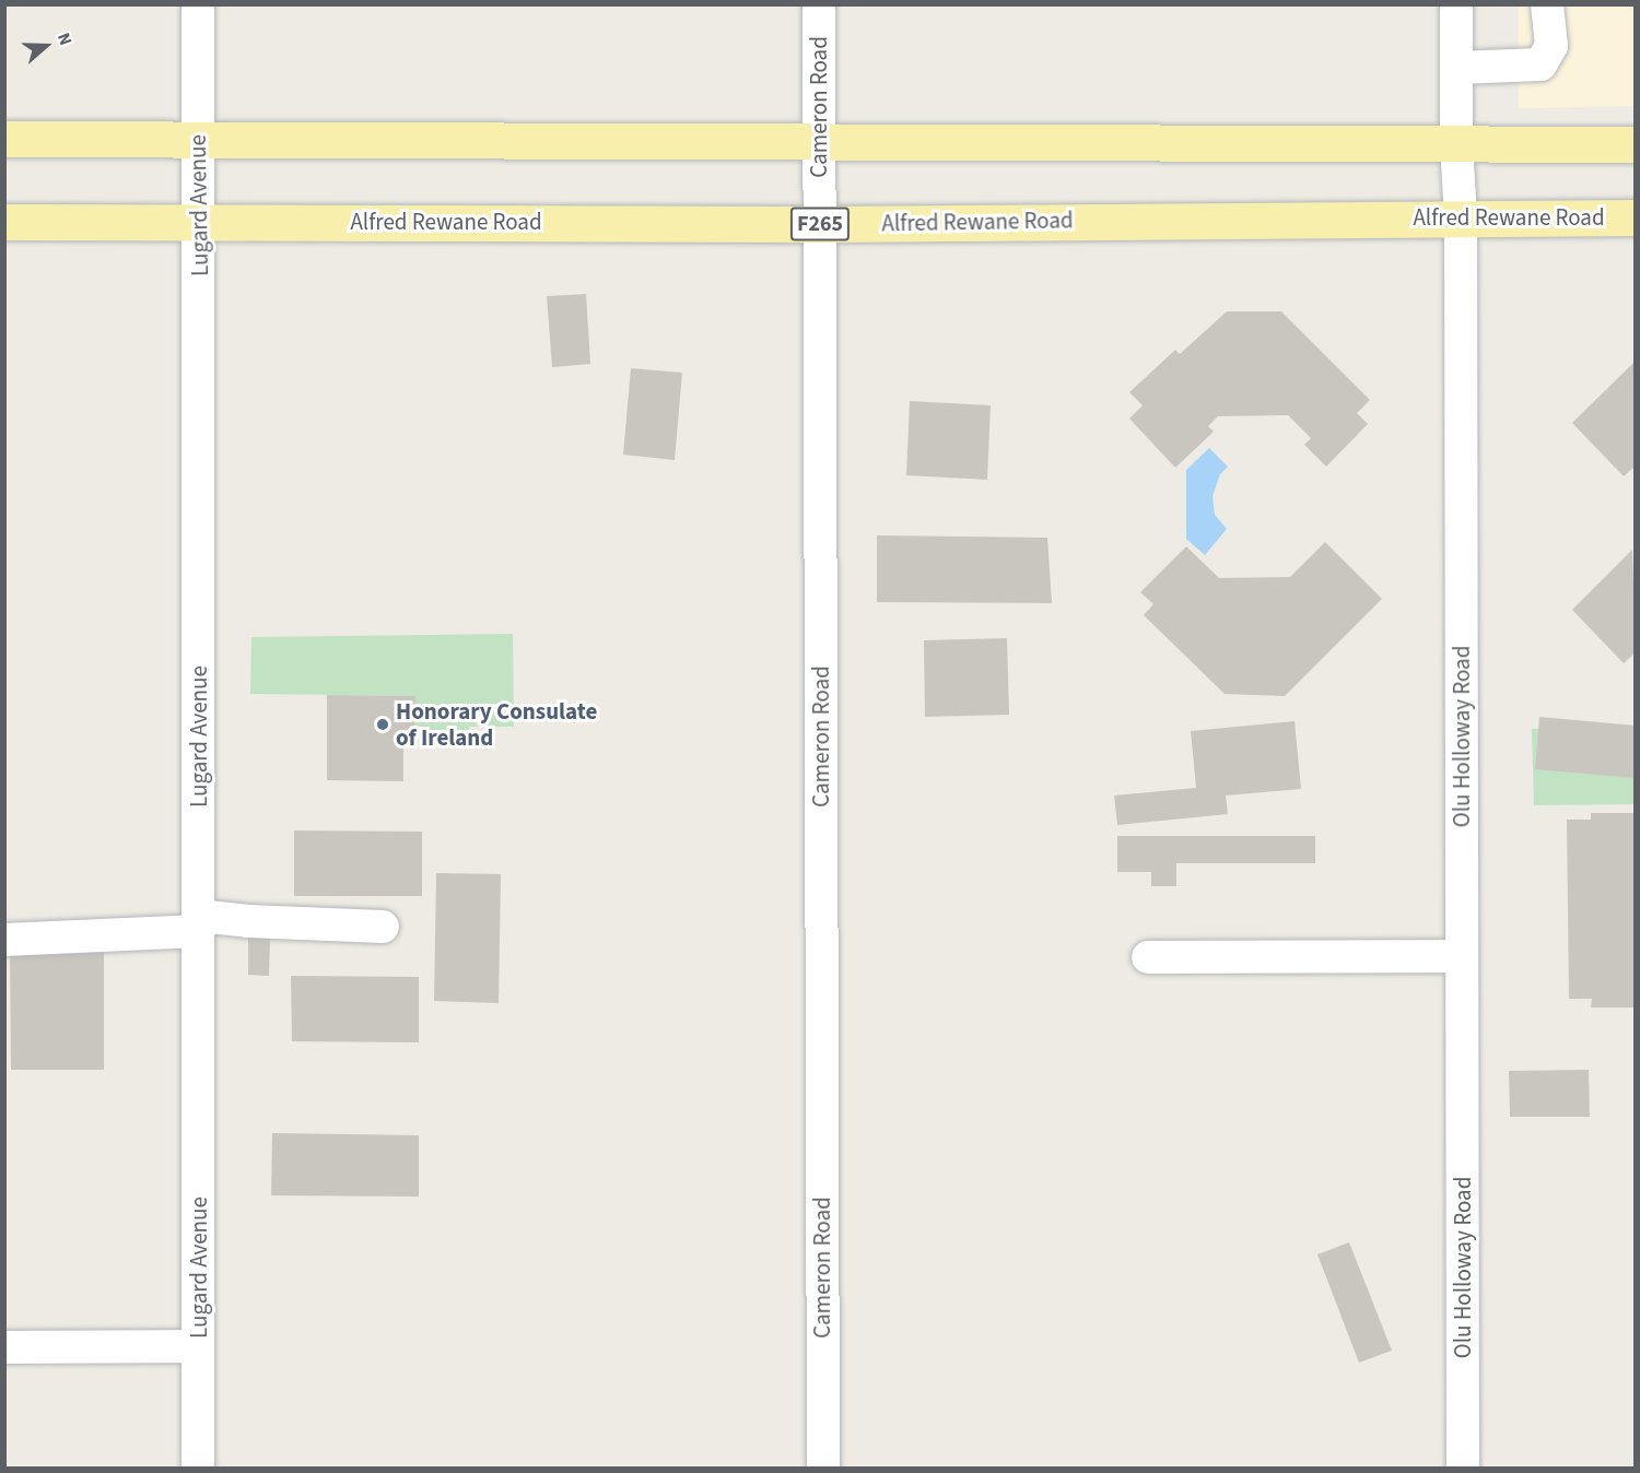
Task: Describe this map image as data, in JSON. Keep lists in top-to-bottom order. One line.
{"streets":{"main road":["Alfred Rewane Road","F265"],"street":["Cameron Road","Lugard Avenue","Olu Holloway Road"]},"crossings":[["Cameron Road","Alfred Rewane Road"],["Lugard Avenue","Alfred Rewane Road"],["Alfred Rewane Road","Olu Holloway Road"]],"places":["Honorary Consulate of Ireland"],"north":"right"}
